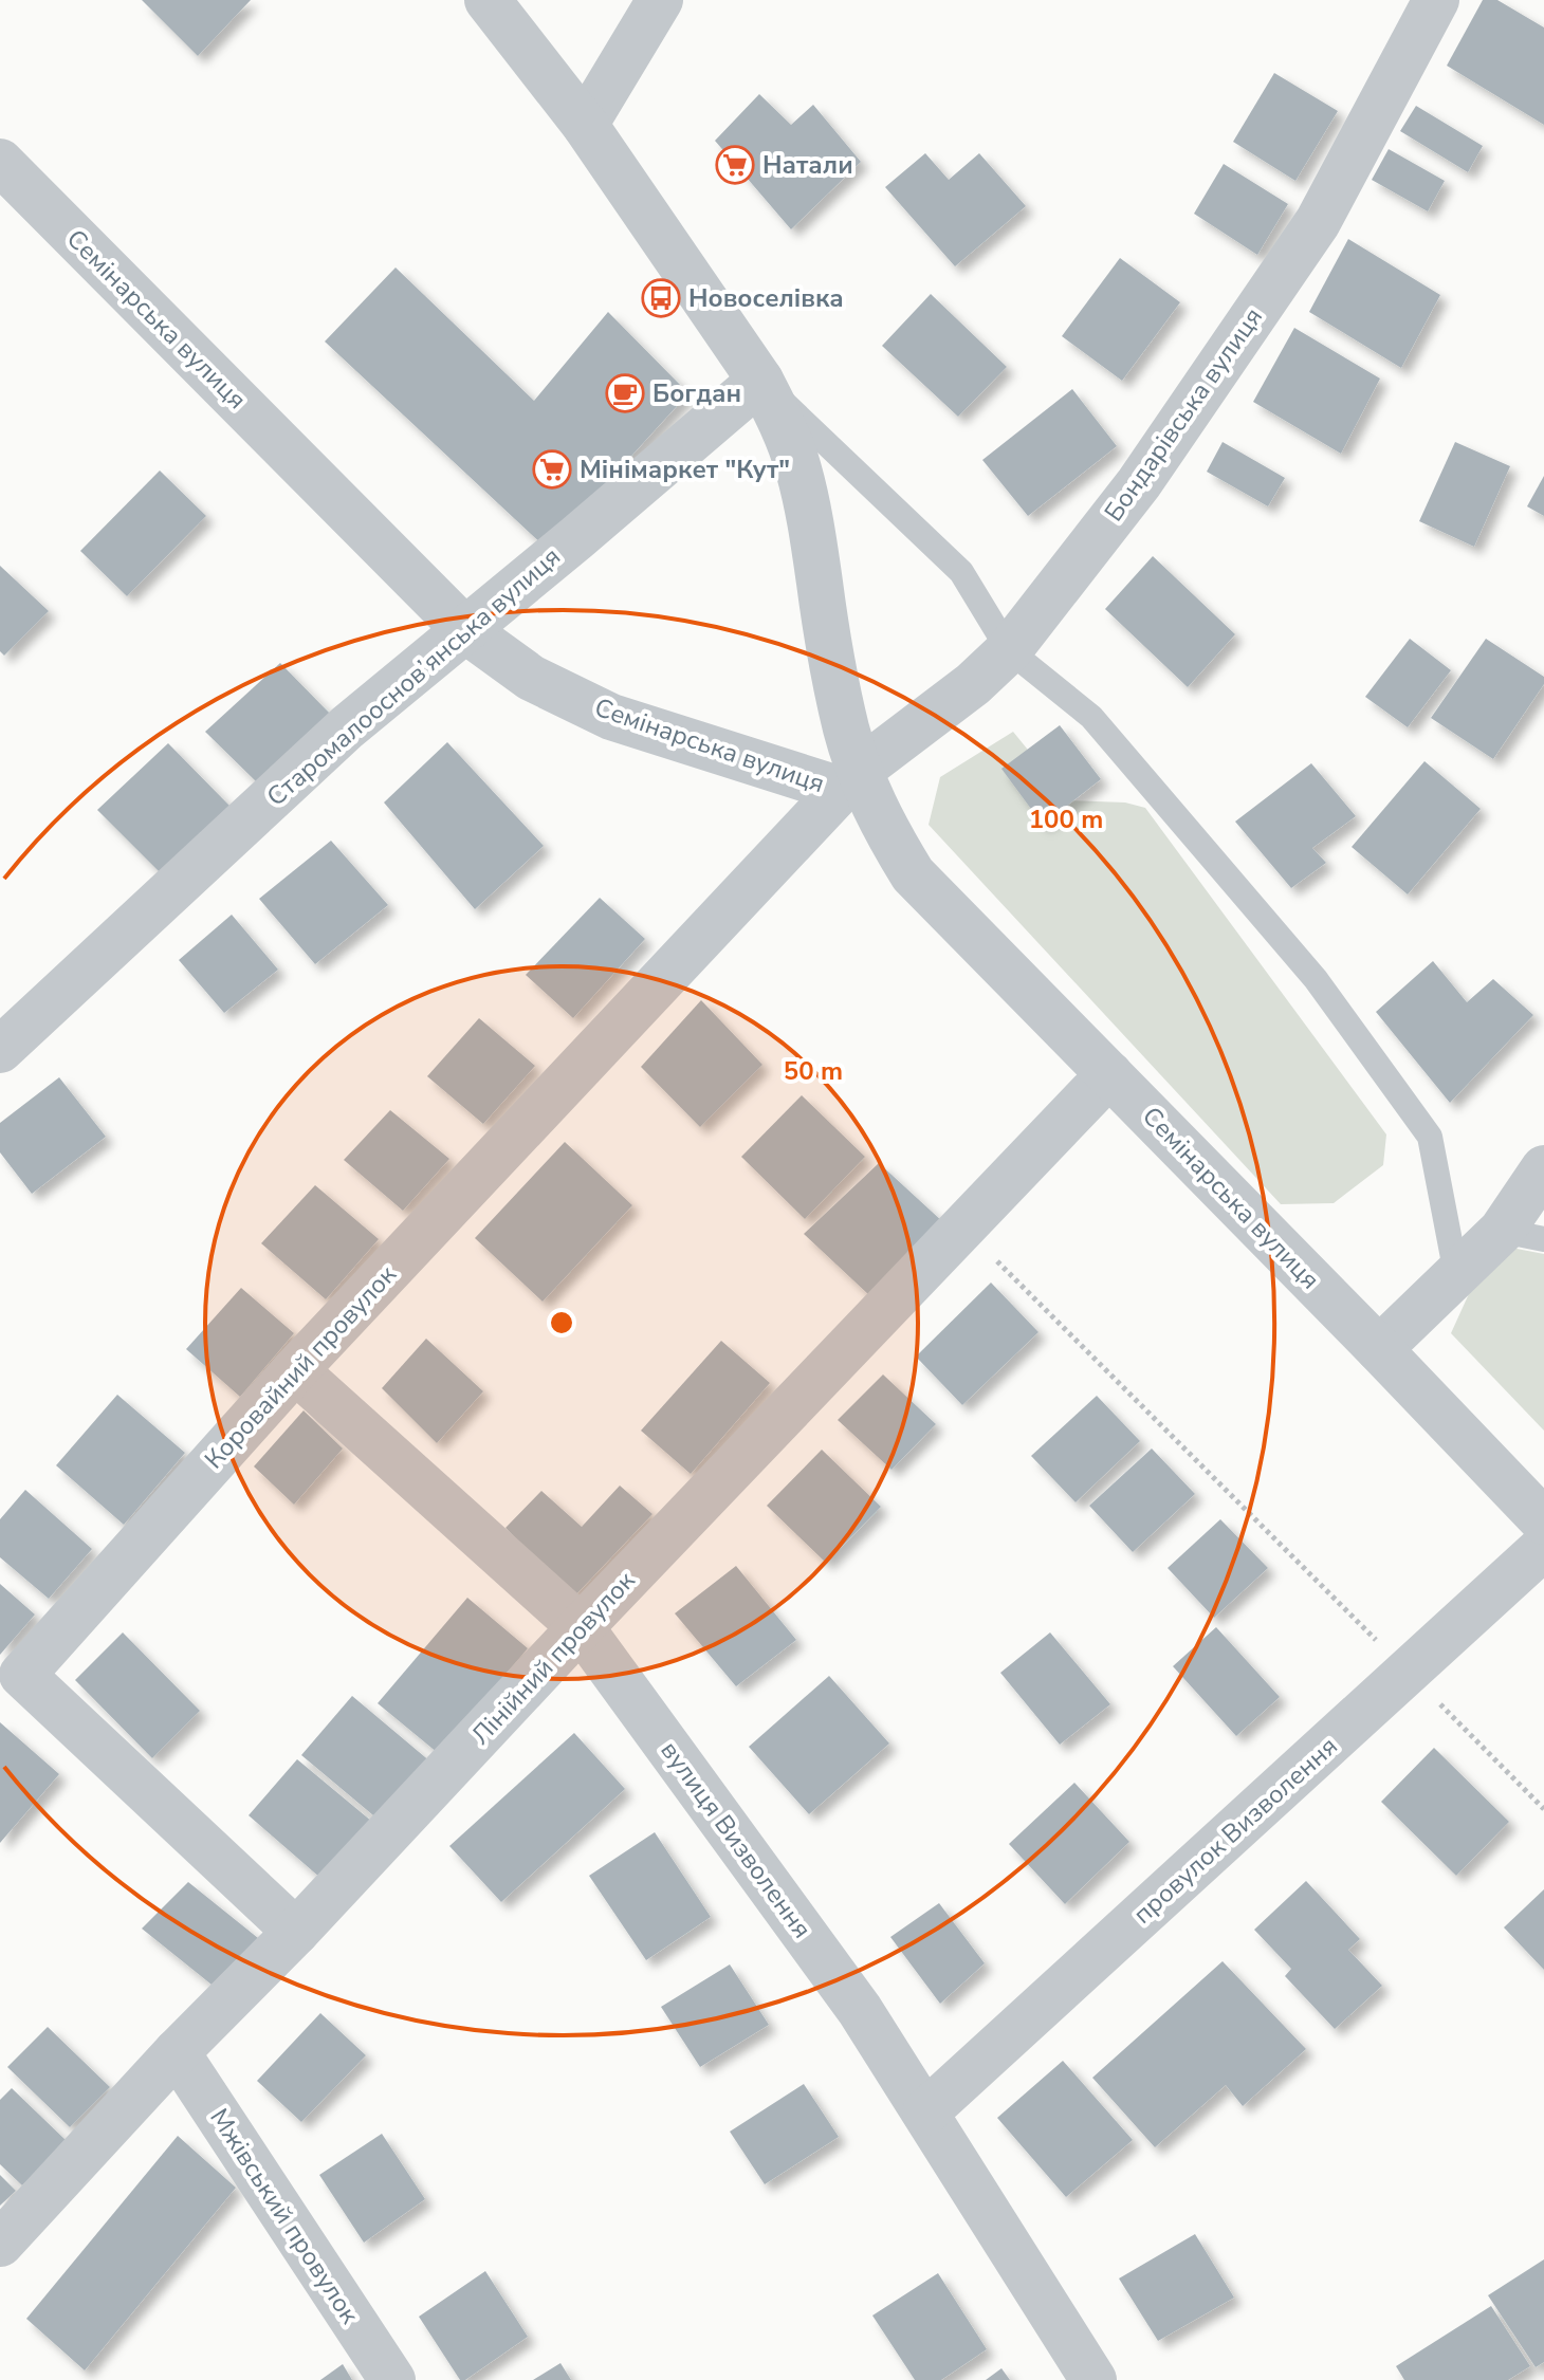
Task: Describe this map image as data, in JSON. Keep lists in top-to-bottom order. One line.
{"streets":{"street":["Семінарська вулиця","Бондарівська вулиця","Старомалооснов’янська вулиця","Коровайний провулок","Лінійний провулок","провулок Визволення","вулиця Визволення","Мжівський провулок"]},"crossings":[["Семінарська вулиця","Бондарівська вулиця"],["Семінарська вулиця","Старомалооснов’янська вулиця"],["Семінарська вулиця","Коровайний провулок"],["Семінарська вулиця","Лінійний провулок"],["Бондарівська вулиця","Коровайний провулок"],["Коровайний провулок","Лінійний провулок"],["Коровайний провулок","вулиця Визволення"],["Лінійний провулок","вулиця Визволення"],["Лінійний провулок","Мжівський провулок"],["провулок Визволення","вулиця Визволення"]],"places":{"supermarket":["Натали","Мінімаркет \"Кут\""],"bus stop":["Новоселівка"],"cafe":["Богдан"]},"rings":["100 m","50 m"]}
